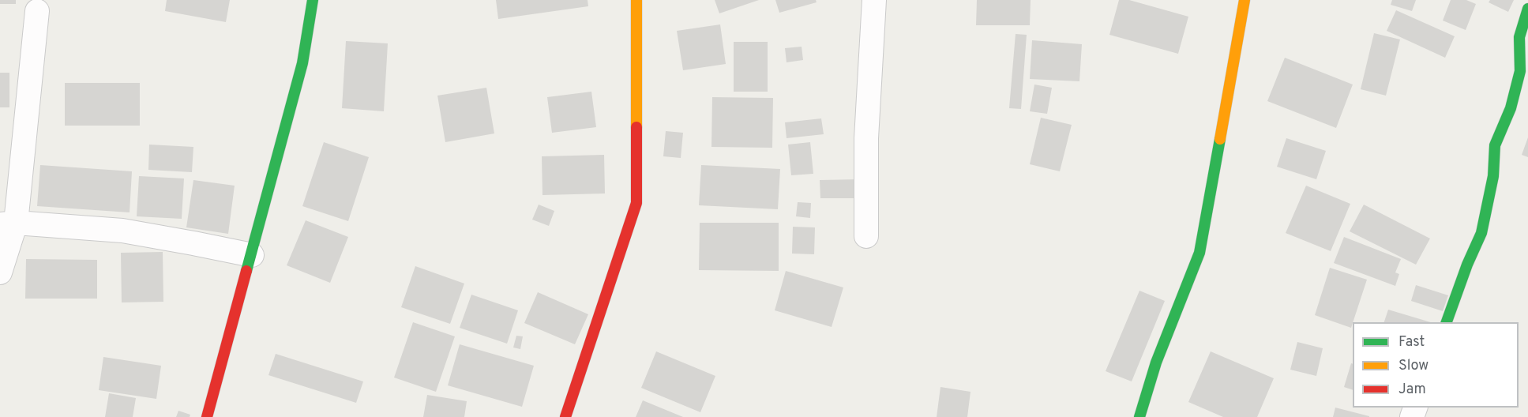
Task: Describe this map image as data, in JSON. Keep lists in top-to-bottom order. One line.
{"legend":["Fast","Slow","Jam"]}
